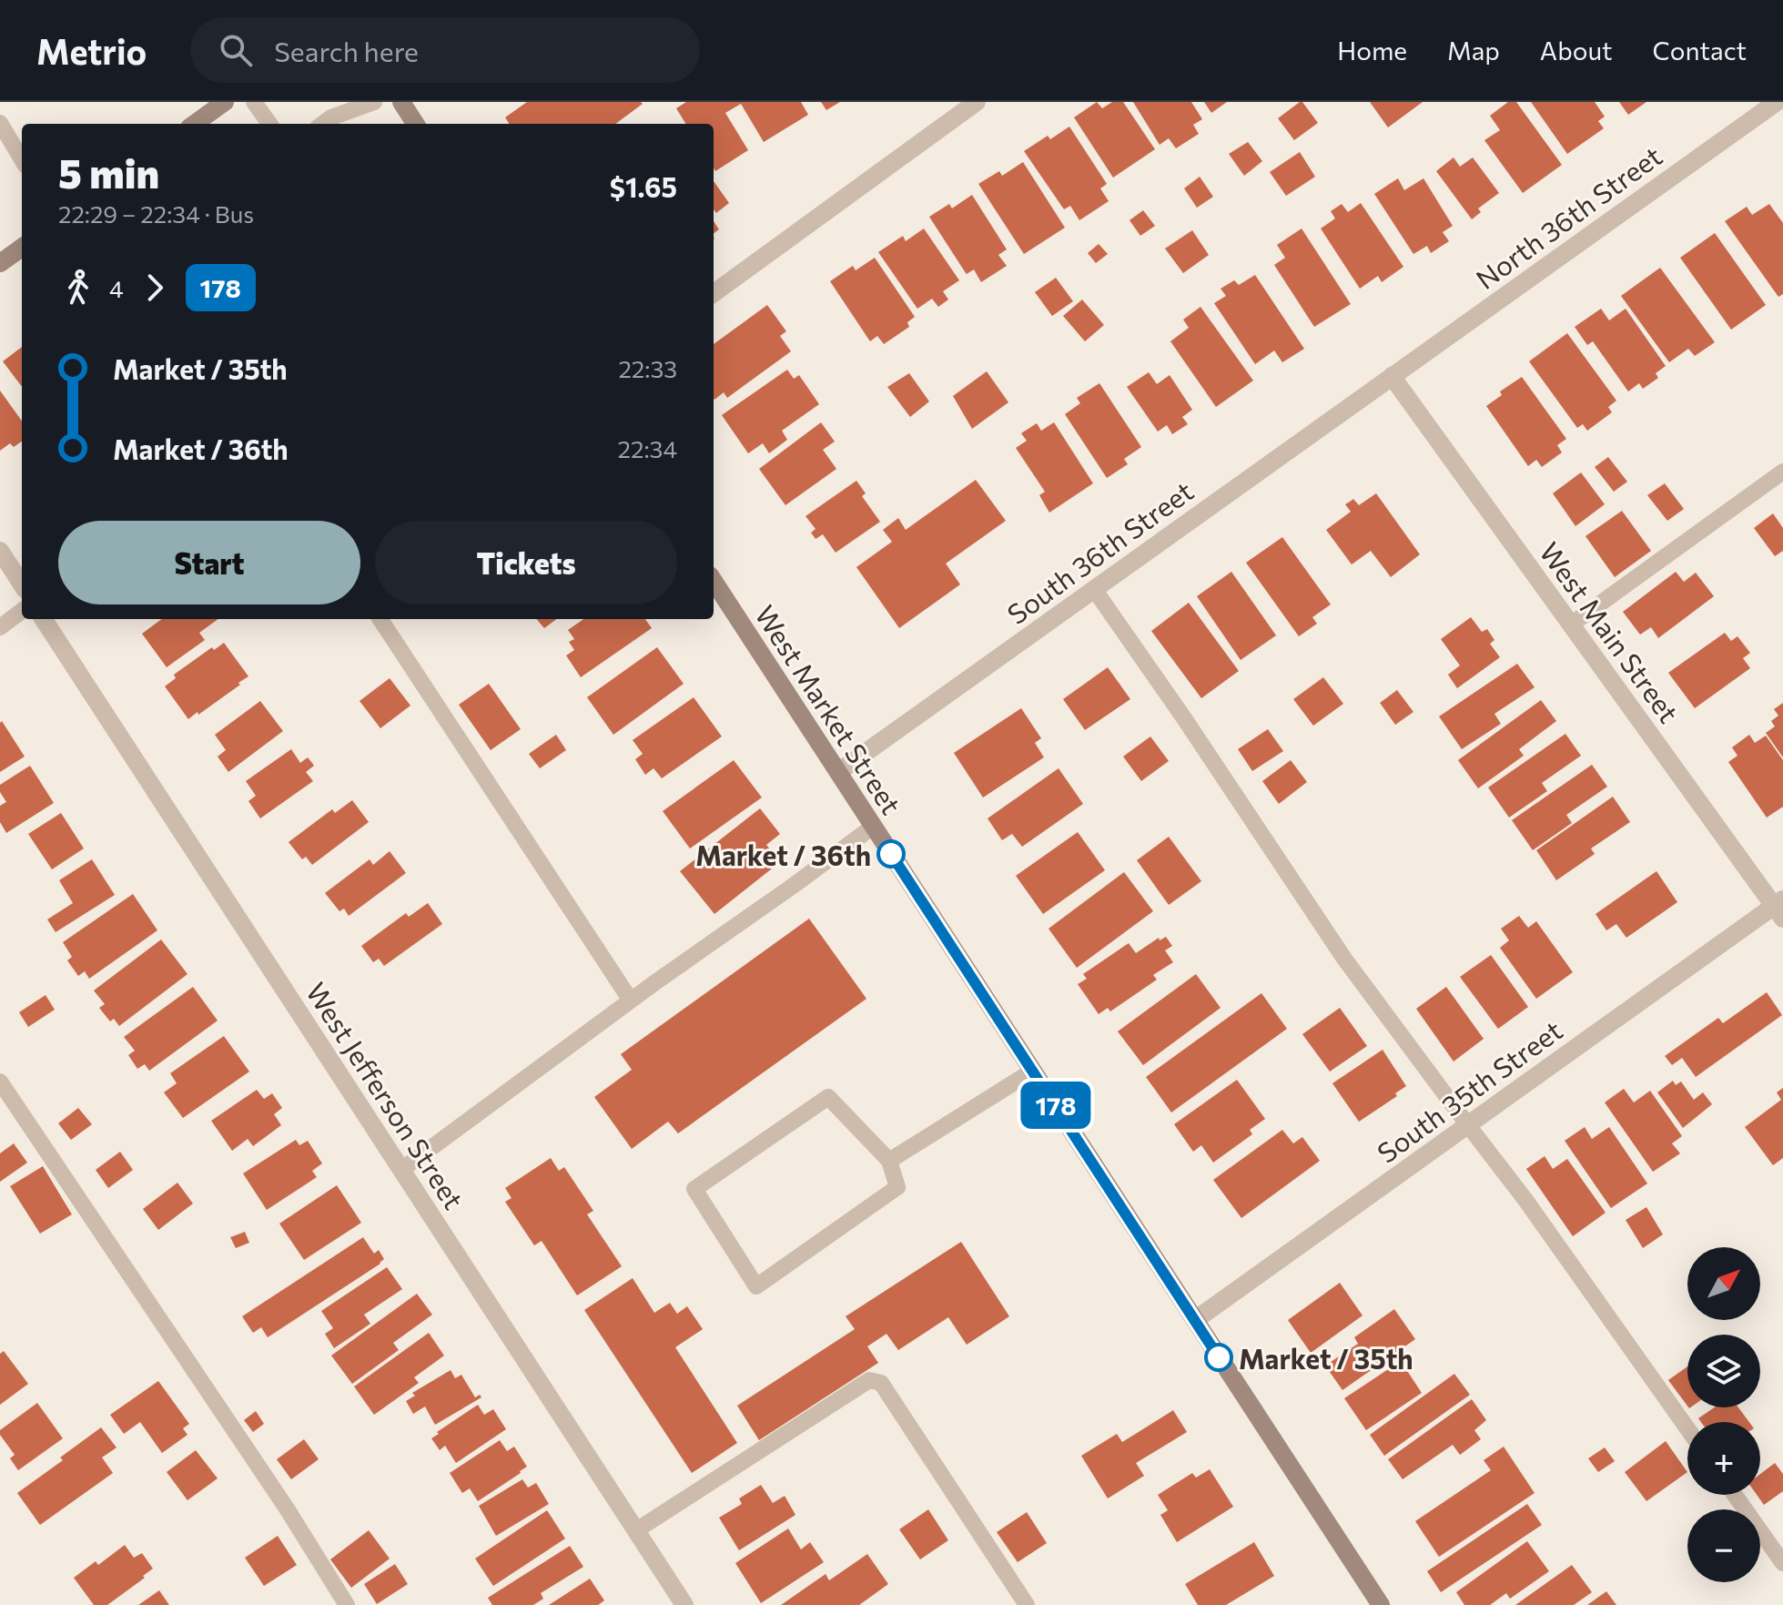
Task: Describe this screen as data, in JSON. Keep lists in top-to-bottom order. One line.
{"streets":{"street":["North 36th Street","South 36th Street","West Main Street","West Market Street","South 35th Street","West Jefferson Street"]},"crossings":[["North 36th Street","South 36th Street"],["North 36th Street","West Main Street"],["South 36th Street","West Main Street"],["South 36th Street","West Market Street"],["West Main Street","South 35th Street"],["West Market Street","South 35th Street"]],"places":["Market / 36th","Market / 35th"],"lines":["bus line 178"],"north":"top right","page":{"header":"Metrio","search":"Search here","nav":["Home","Map","About","Contact"],"on_map":"178","heading":["5 min","22:29 – 22:34 · Bus","$1.65"],"legs":["4","178"],"list":[{"name":"Market / 35th","value":"22:33"},{"name":"Market / 36th","value":"22:34"}],"buttons":["Start","Tickets"],"map_buttons":["+","−"]}}
